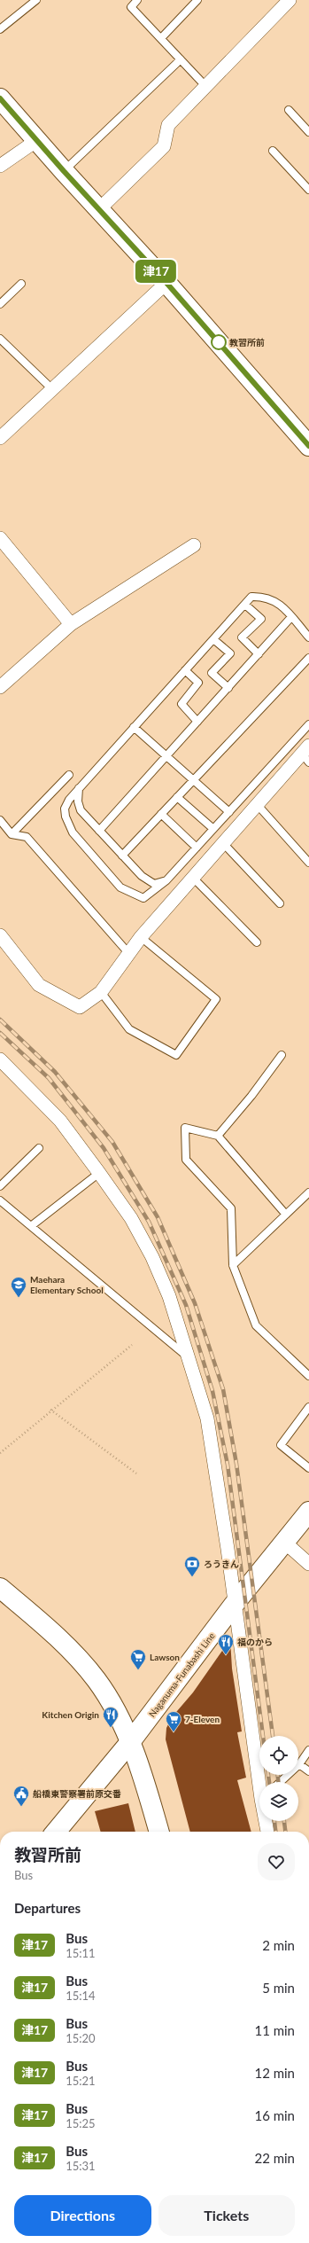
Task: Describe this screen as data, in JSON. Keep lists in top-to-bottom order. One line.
{"streets":{"main road":["Naganuma-Funabashi Line"]},"places":{"other":["教習所前"],"school or university":["Maehara Elementary School"],"bank":["ろうきん"],"restaurant":["福のから","Kitchen Origin"],"supermarket":["Lawson","7-Eleven"],"public building":["船橋東警察署前原交番"]},"lines":["bus line 津17"],"page":{"on_map":"津17","heading":[["教習所前","Bus"],"Departures"],"list":[{"mark":"津17","name":"Bus","note":"15:11","value":"2 min"},{"mark":"津17","name":"Bus","note":"15:14","value":"5 min"},{"mark":"津17","name":"Bus","note":"15:20","value":"11 min"},{"mark":"津17","name":"Bus","note":"15:21","value":"12 min"},{"mark":"津17","name":"Bus","note":"15:25","value":"16 min"},{"mark":"津17","name":"Bus","note":"15:31","value":"22 min"}],"buttons":["Directions","Tickets"]}}
